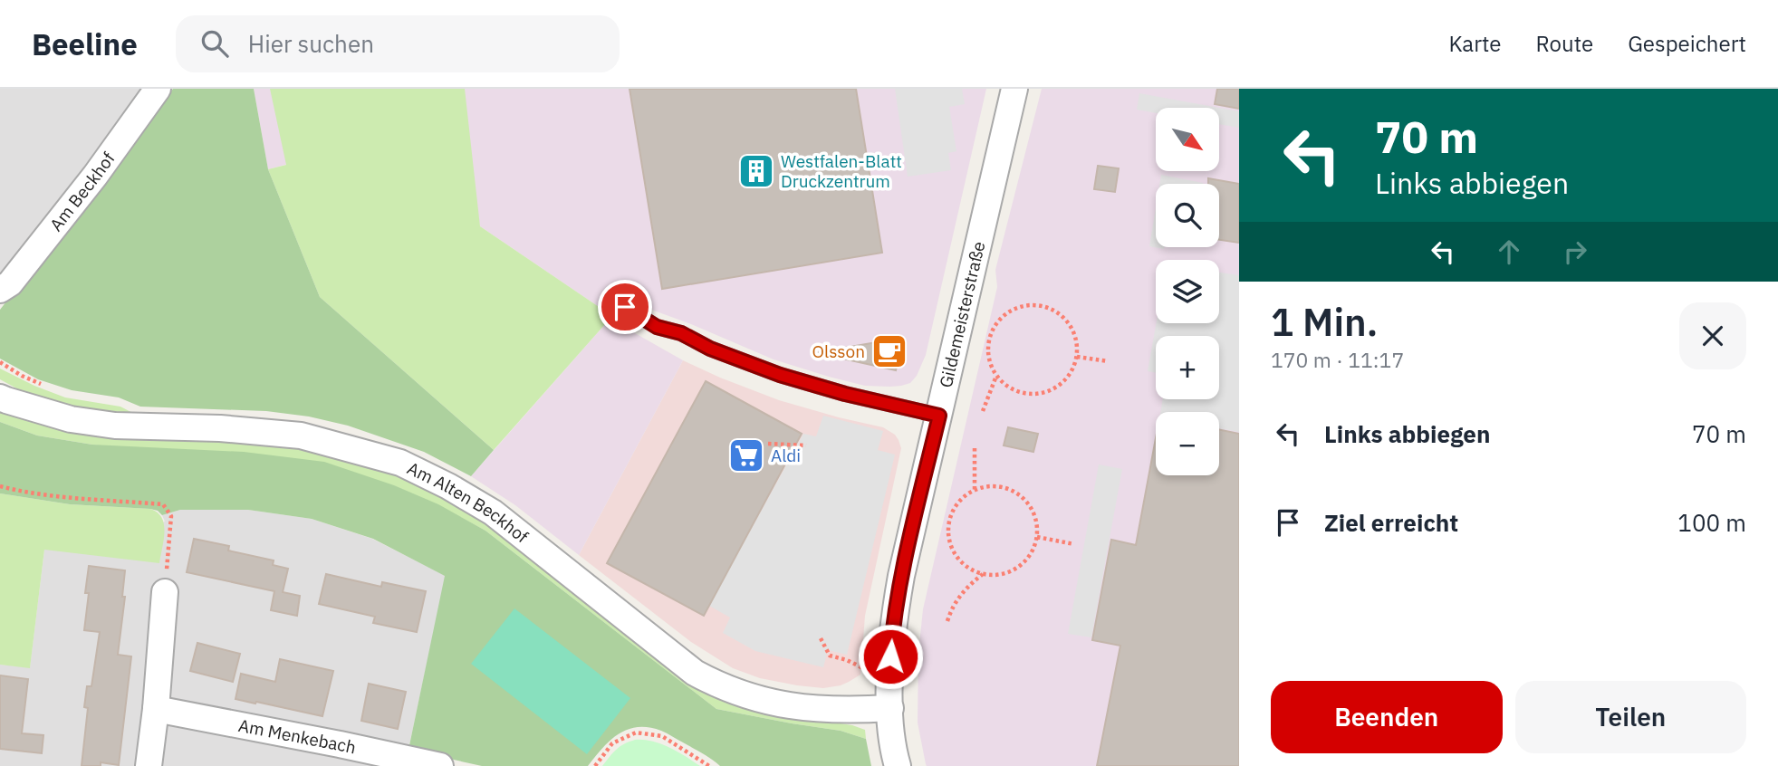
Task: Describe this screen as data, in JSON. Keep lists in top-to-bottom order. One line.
{"streets":{"street":["Am Beckhof","Gildemeisterstraße","Am Alten Beckhof","Am Menkebach"]},"crossings":[["Gildemeisterstraße","Am Alten Beckhof"]],"places":{"building":["Westfalen-Blatt Druckzentrum"],"cafe":["Olsson"],"supermarket":["Aldi"]},"north":"bottom right","page":{"header":"Beeline","search":"Hier suchen","nav":["Karte","Route","Gespeichert"],"turn":["70 m","Links abbiegen"],"map_buttons":["+","−"],"heading":["1 Min.","170 m · 11:17"],"list":[{"name":"Links abbiegen","value":"70 m"},{"name":"Ziel erreicht","value":"100 m"}],"buttons":["Beenden","Teilen"]}}
